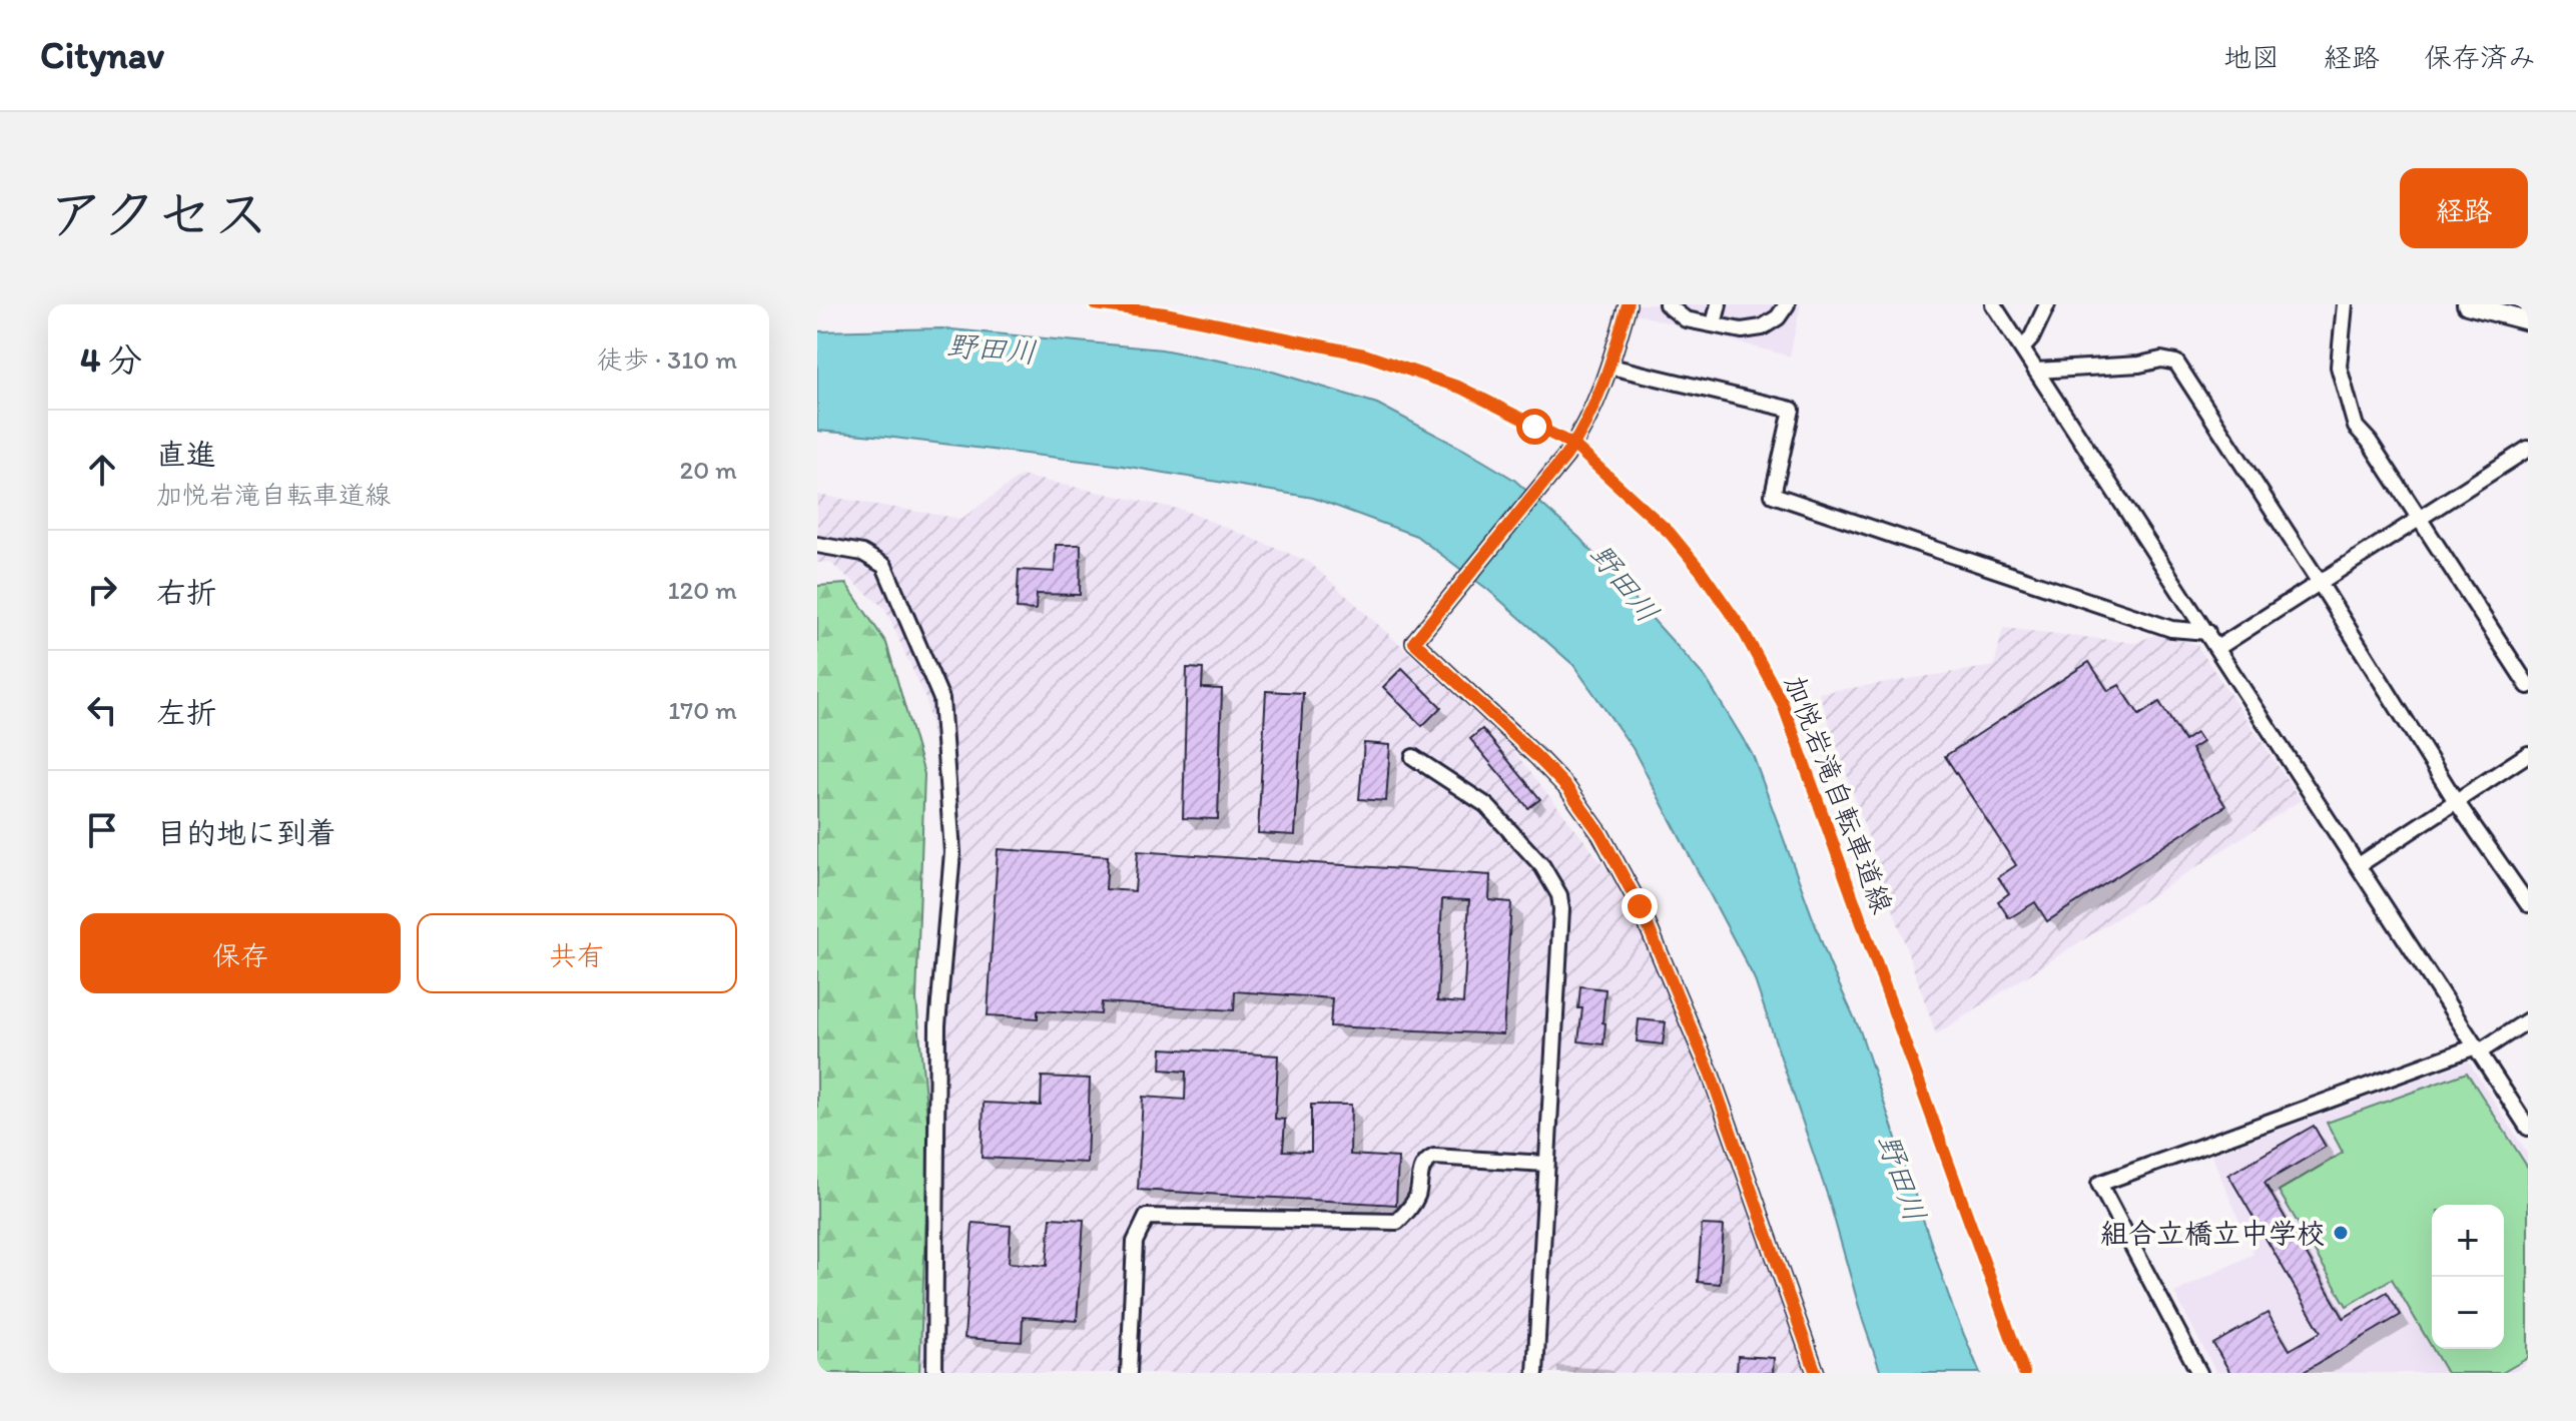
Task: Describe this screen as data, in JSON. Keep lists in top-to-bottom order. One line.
{"streets":{"cycle path":["加悦岩滝自転車道線"]},"water":["野田川"],"places":["組合立橋立中学校"],"page":{"header":"Citynav","nav":["地図","経路","保存済み"],"title":"アクセス","buttons":["経路",["保存","共有"]],"heading":["4 分","徒歩 · 310 m"],"list":[["直進","加悦岩滝自転車道線","20 m"],["右折","120 m"],["左折","170 m"],"目的地に到着"],"map_buttons":["+","−"]}}
